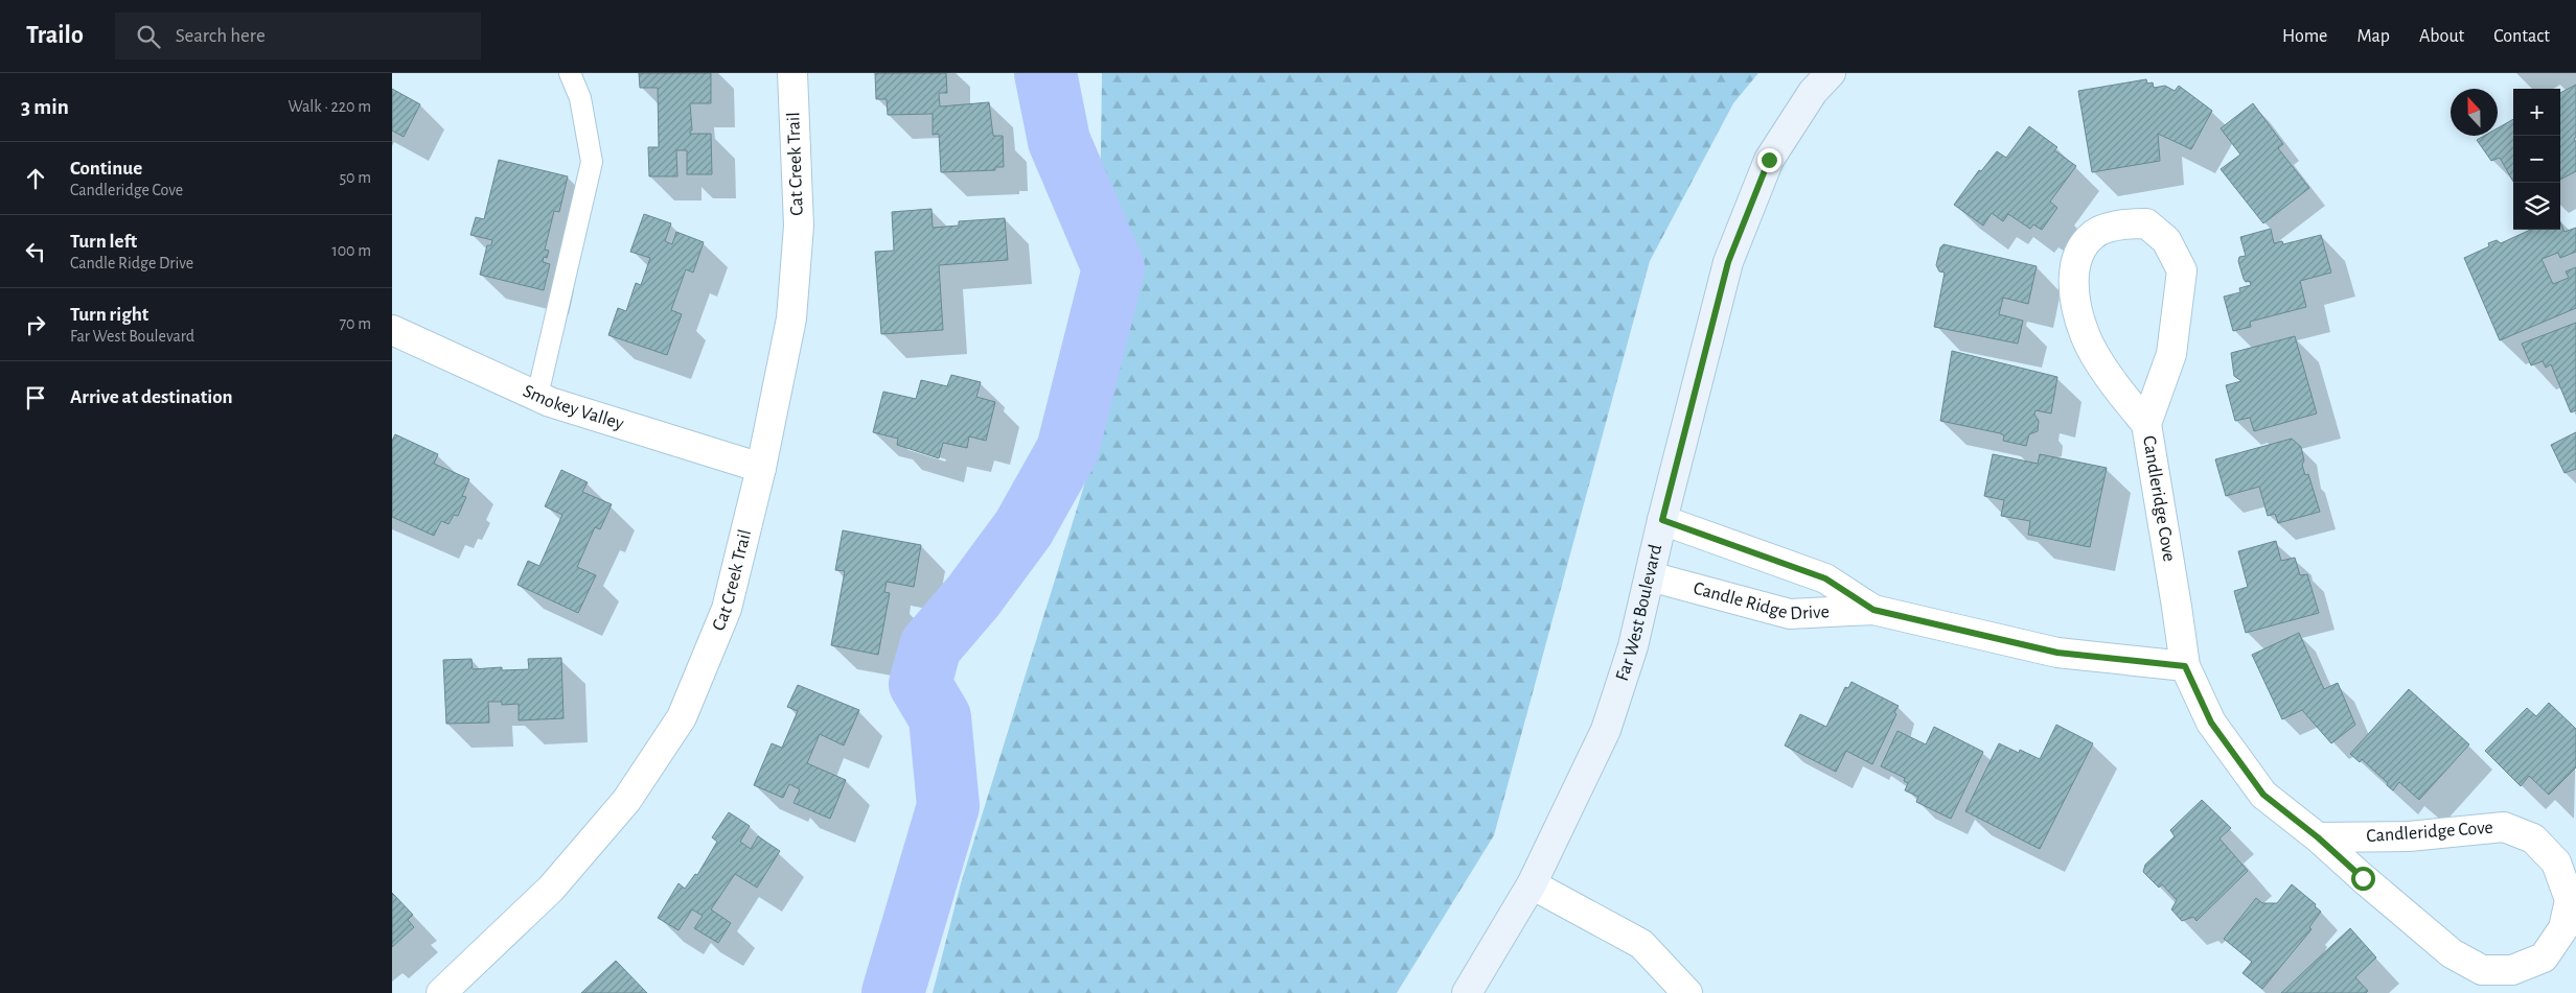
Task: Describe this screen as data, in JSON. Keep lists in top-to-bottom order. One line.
{"streets":{"street":["Cat Creek Trail","Smokey Valley","Candleridge Cove","Candle Ridge Drive","Far West Boulevard"]},"crossings":[["Cat Creek Trail","Smokey Valley"],["Candleridge Cove","Candle Ridge Drive"],["Candle Ridge Drive","Far West Boulevard"]],"north":"top","page":{"header":"Trailo","search":"Search here","nav":["Home","Map","About","Contact"],"heading":["3 min","Walk · 220 m"],"map_buttons":["+","−"],"list":[["Continue","Candleridge Cove","50 m"],["Turn left","Candle Ridge Drive","100 m"],["Turn right","Far West Boulevard","70 m"],"Arrive at destination"]}}
